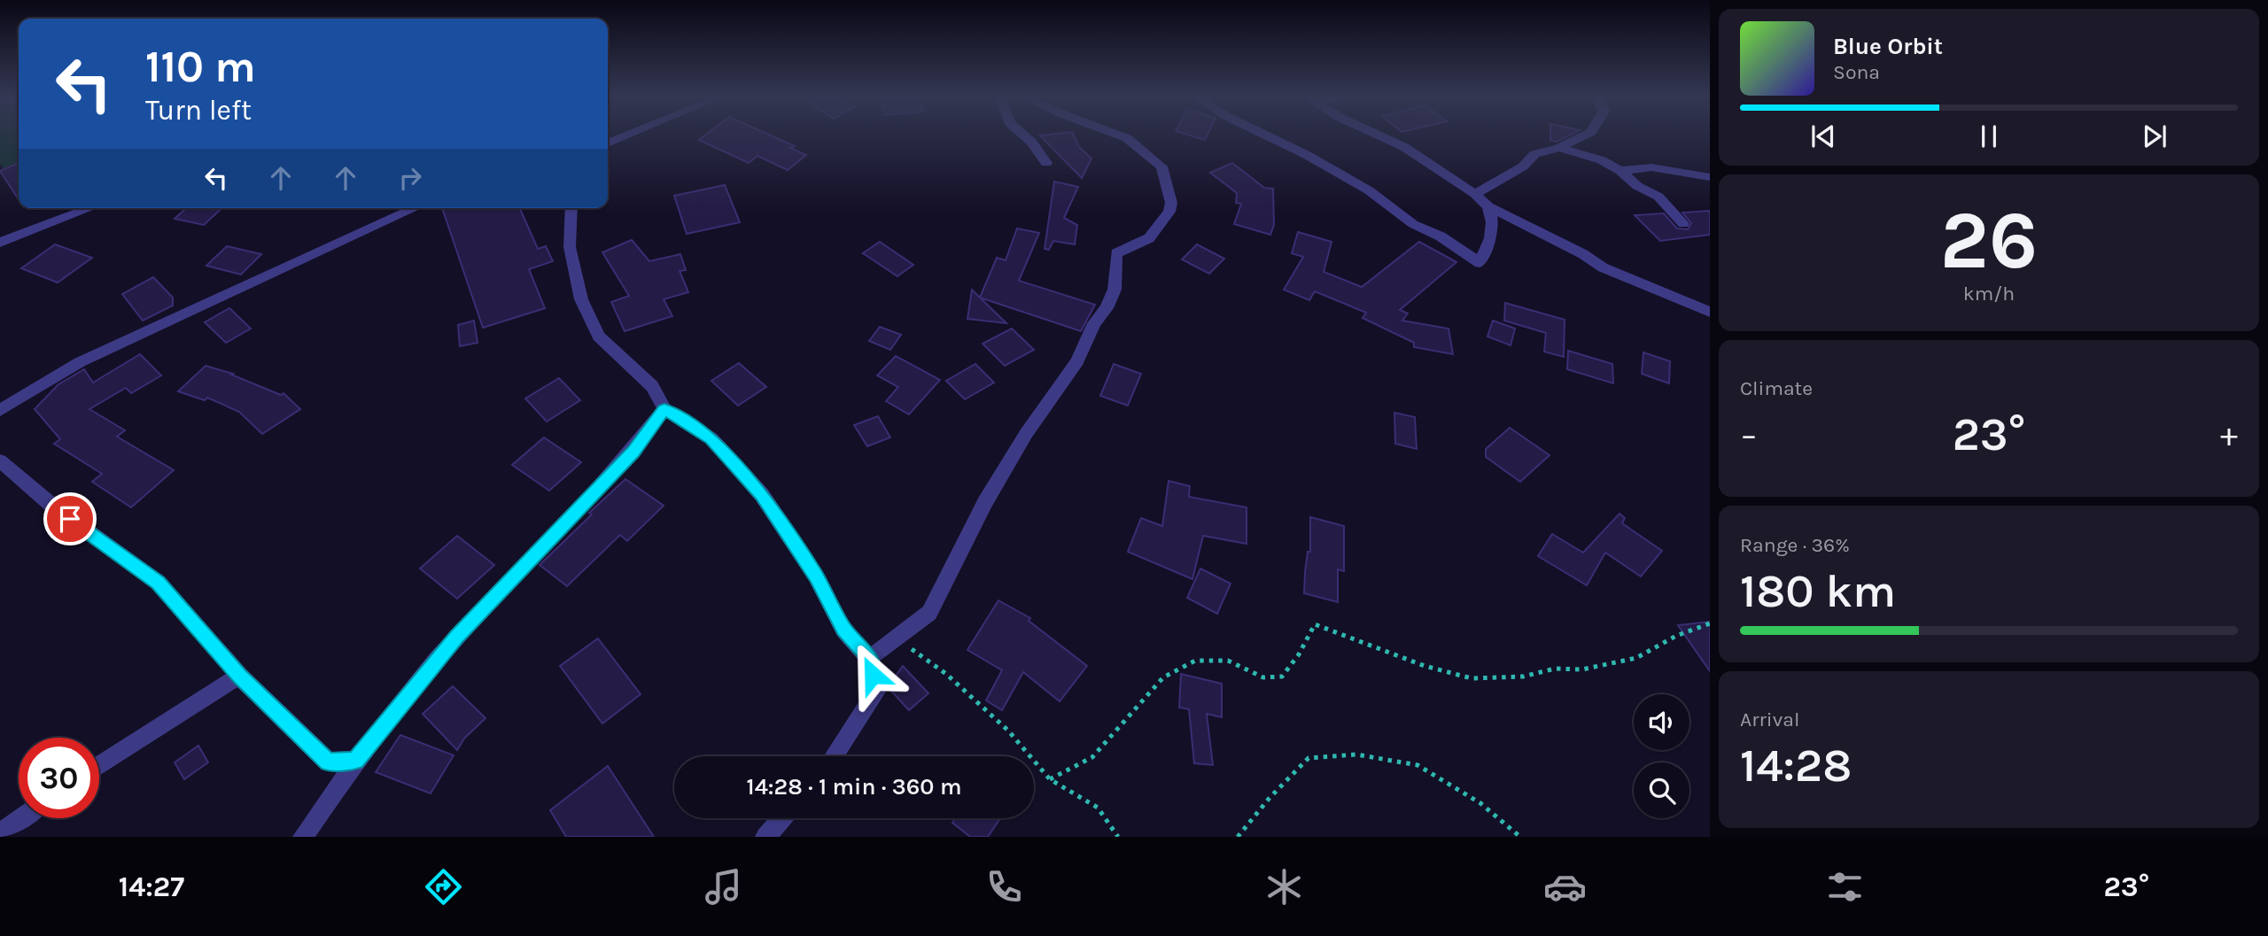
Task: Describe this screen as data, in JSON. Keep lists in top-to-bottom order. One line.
{"page":{"turn":["110 m","Turn left"],"song":["Blue Orbit","Sona"],"tile":[["26","km/h"],"Climate",["Range · 36%","180 km"],["Arrival","14:28"]],"heat":["−","23°","+"],"limit":"30","trip":"14:28 · 1 min · 360 m","tabs":["14:27","23°"]}}
